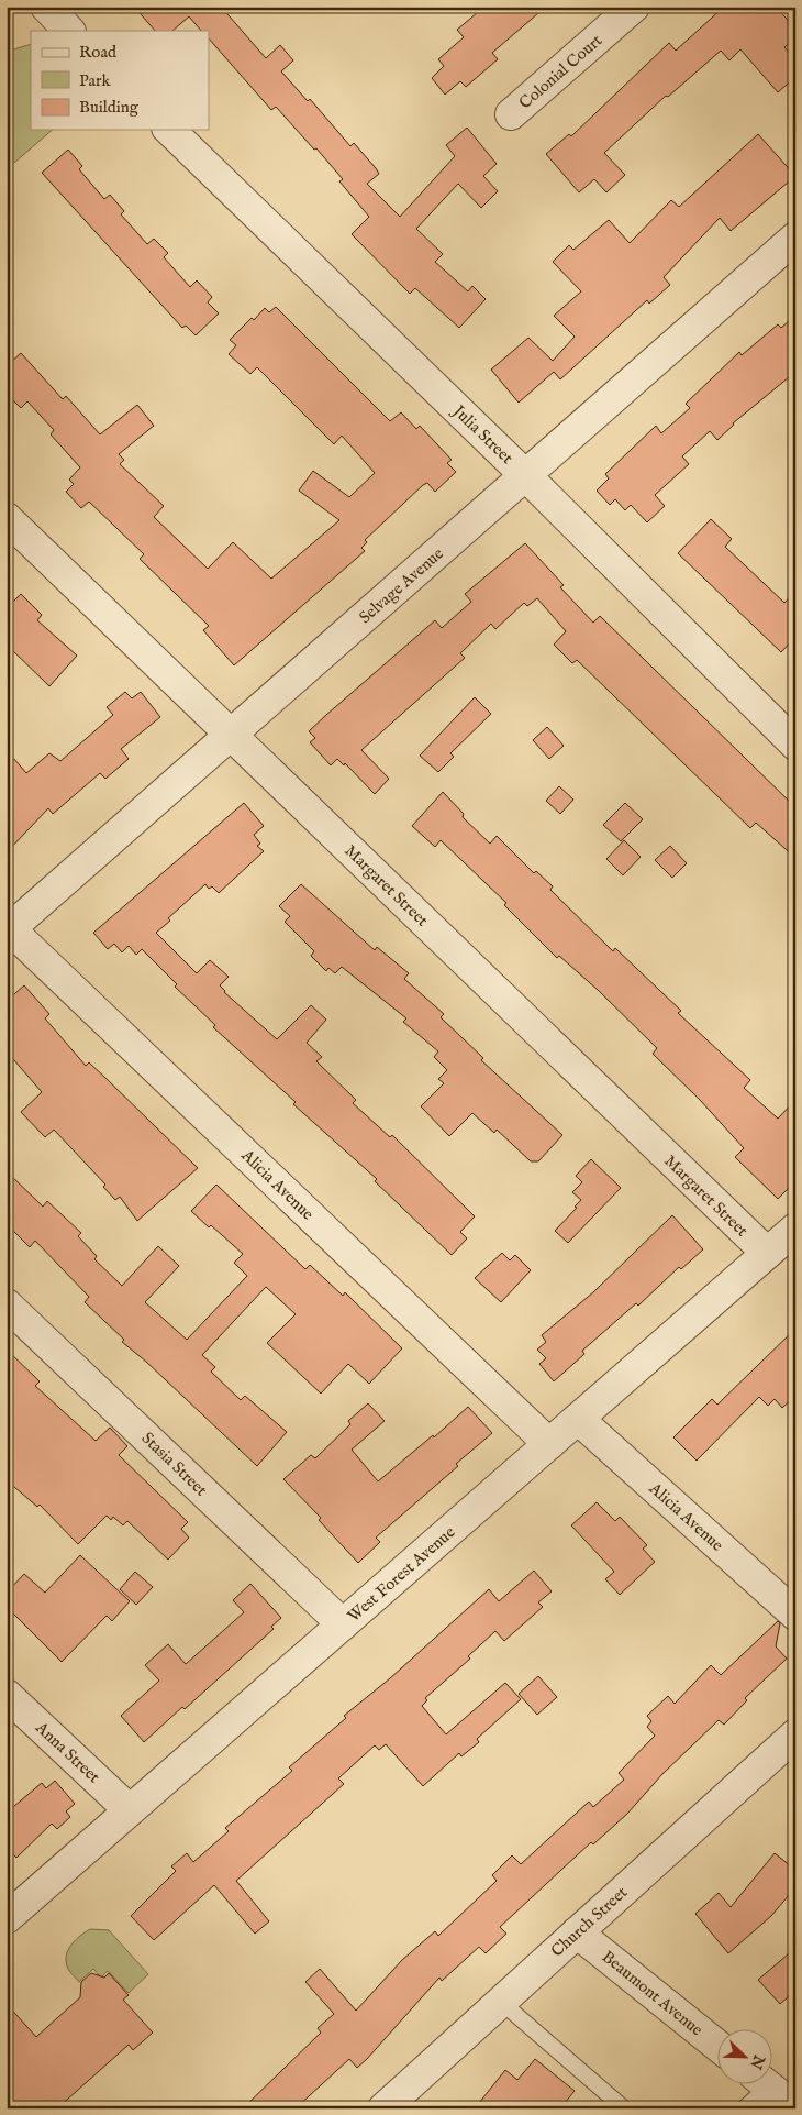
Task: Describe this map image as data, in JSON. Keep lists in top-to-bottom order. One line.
{"streets":{"street":["Colonial Court","Julia Street","Selvage Avenue","Margaret Street","Alicia Avenue","Stasia Street","West Forest Avenue","Anna Street","Church Street","Beaumont Avenue"]},"crossings":[["Julia Street","Selvage Avenue"],["Selvage Avenue","Margaret Street"],["Selvage Avenue","Alicia Avenue"],["Margaret Street","West Forest Avenue"],["Alicia Avenue","West Forest Avenue"],["Stasia Street","West Forest Avenue"],["West Forest Avenue","Anna Street"],["Church Street","Beaumont Avenue"]],"legend":["Road","Park","Building"],"north":"bottom right"}
